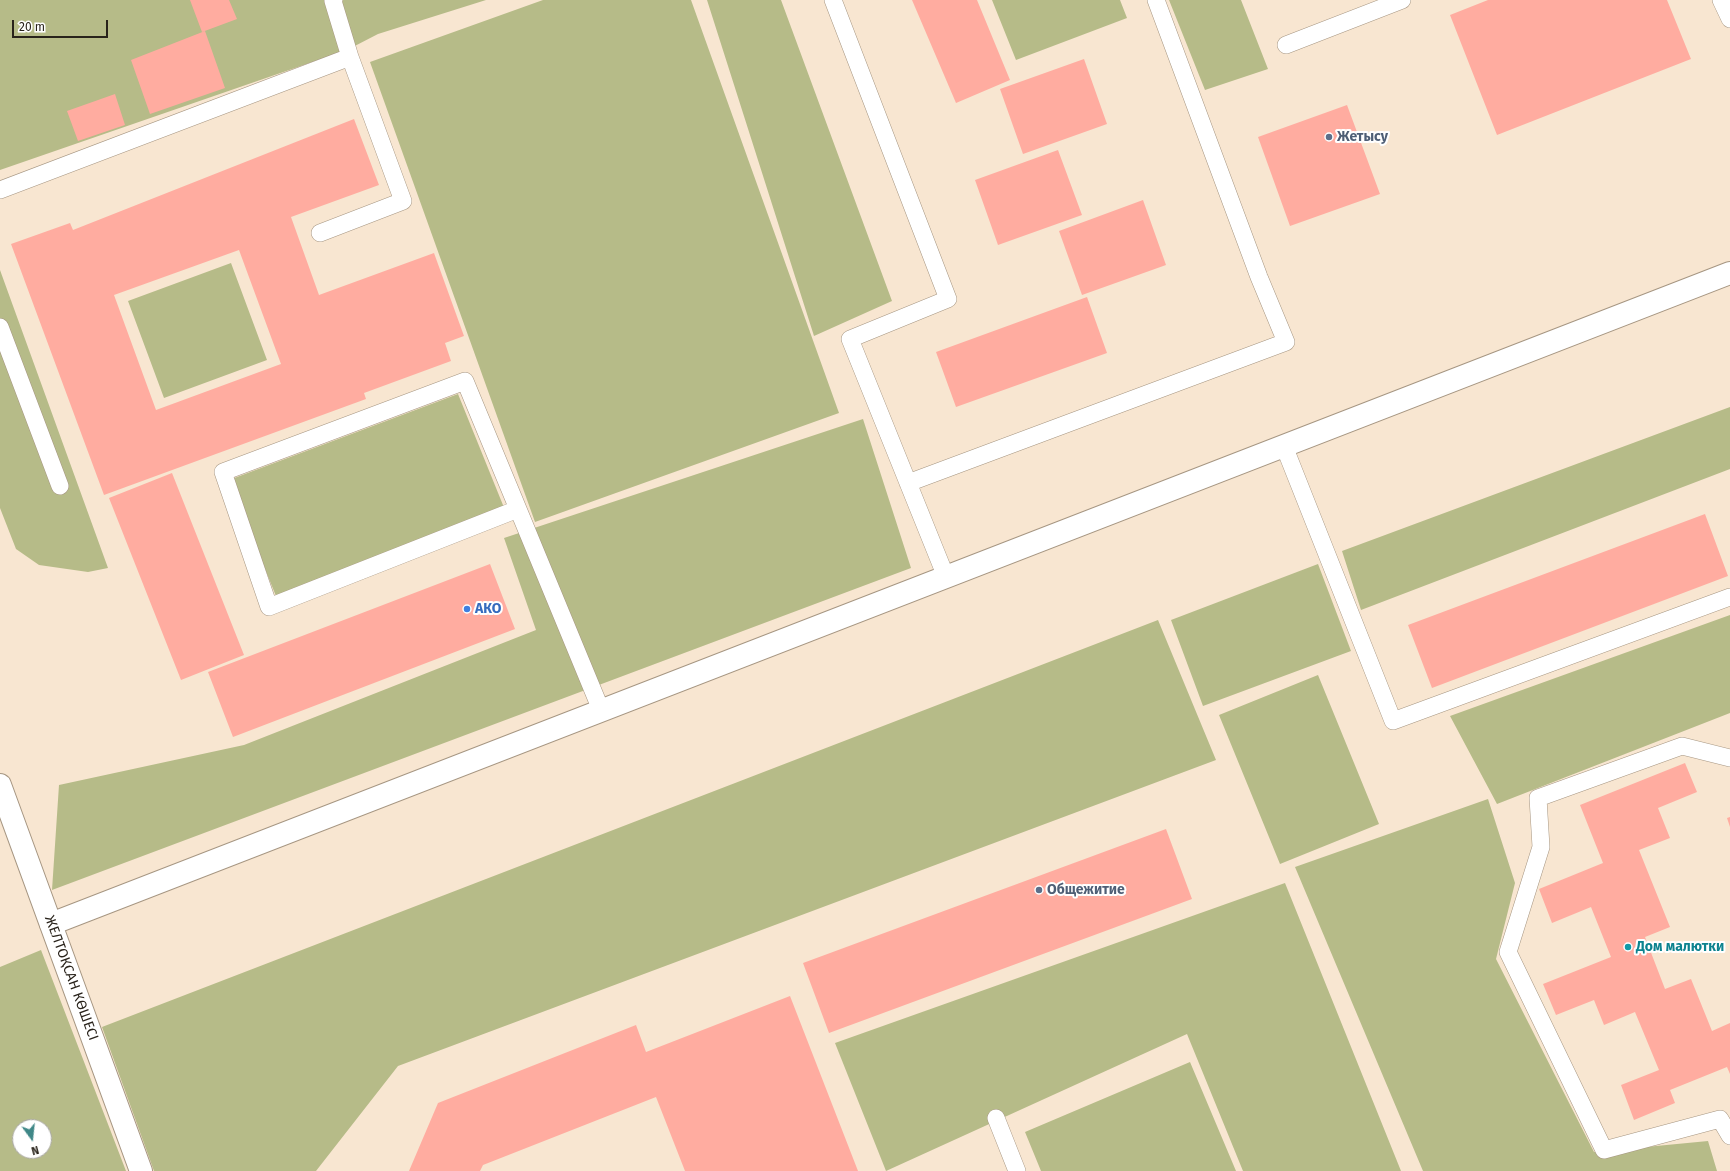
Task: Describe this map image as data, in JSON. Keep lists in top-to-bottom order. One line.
{"streets":{"street":["ЖЕЛТОҚСАН КӨШЕСІ"]},"places":["Жетысу","АКО","Общежитие","Дом малютки"],"scale_bar":"20 m","north":"bottom"}
